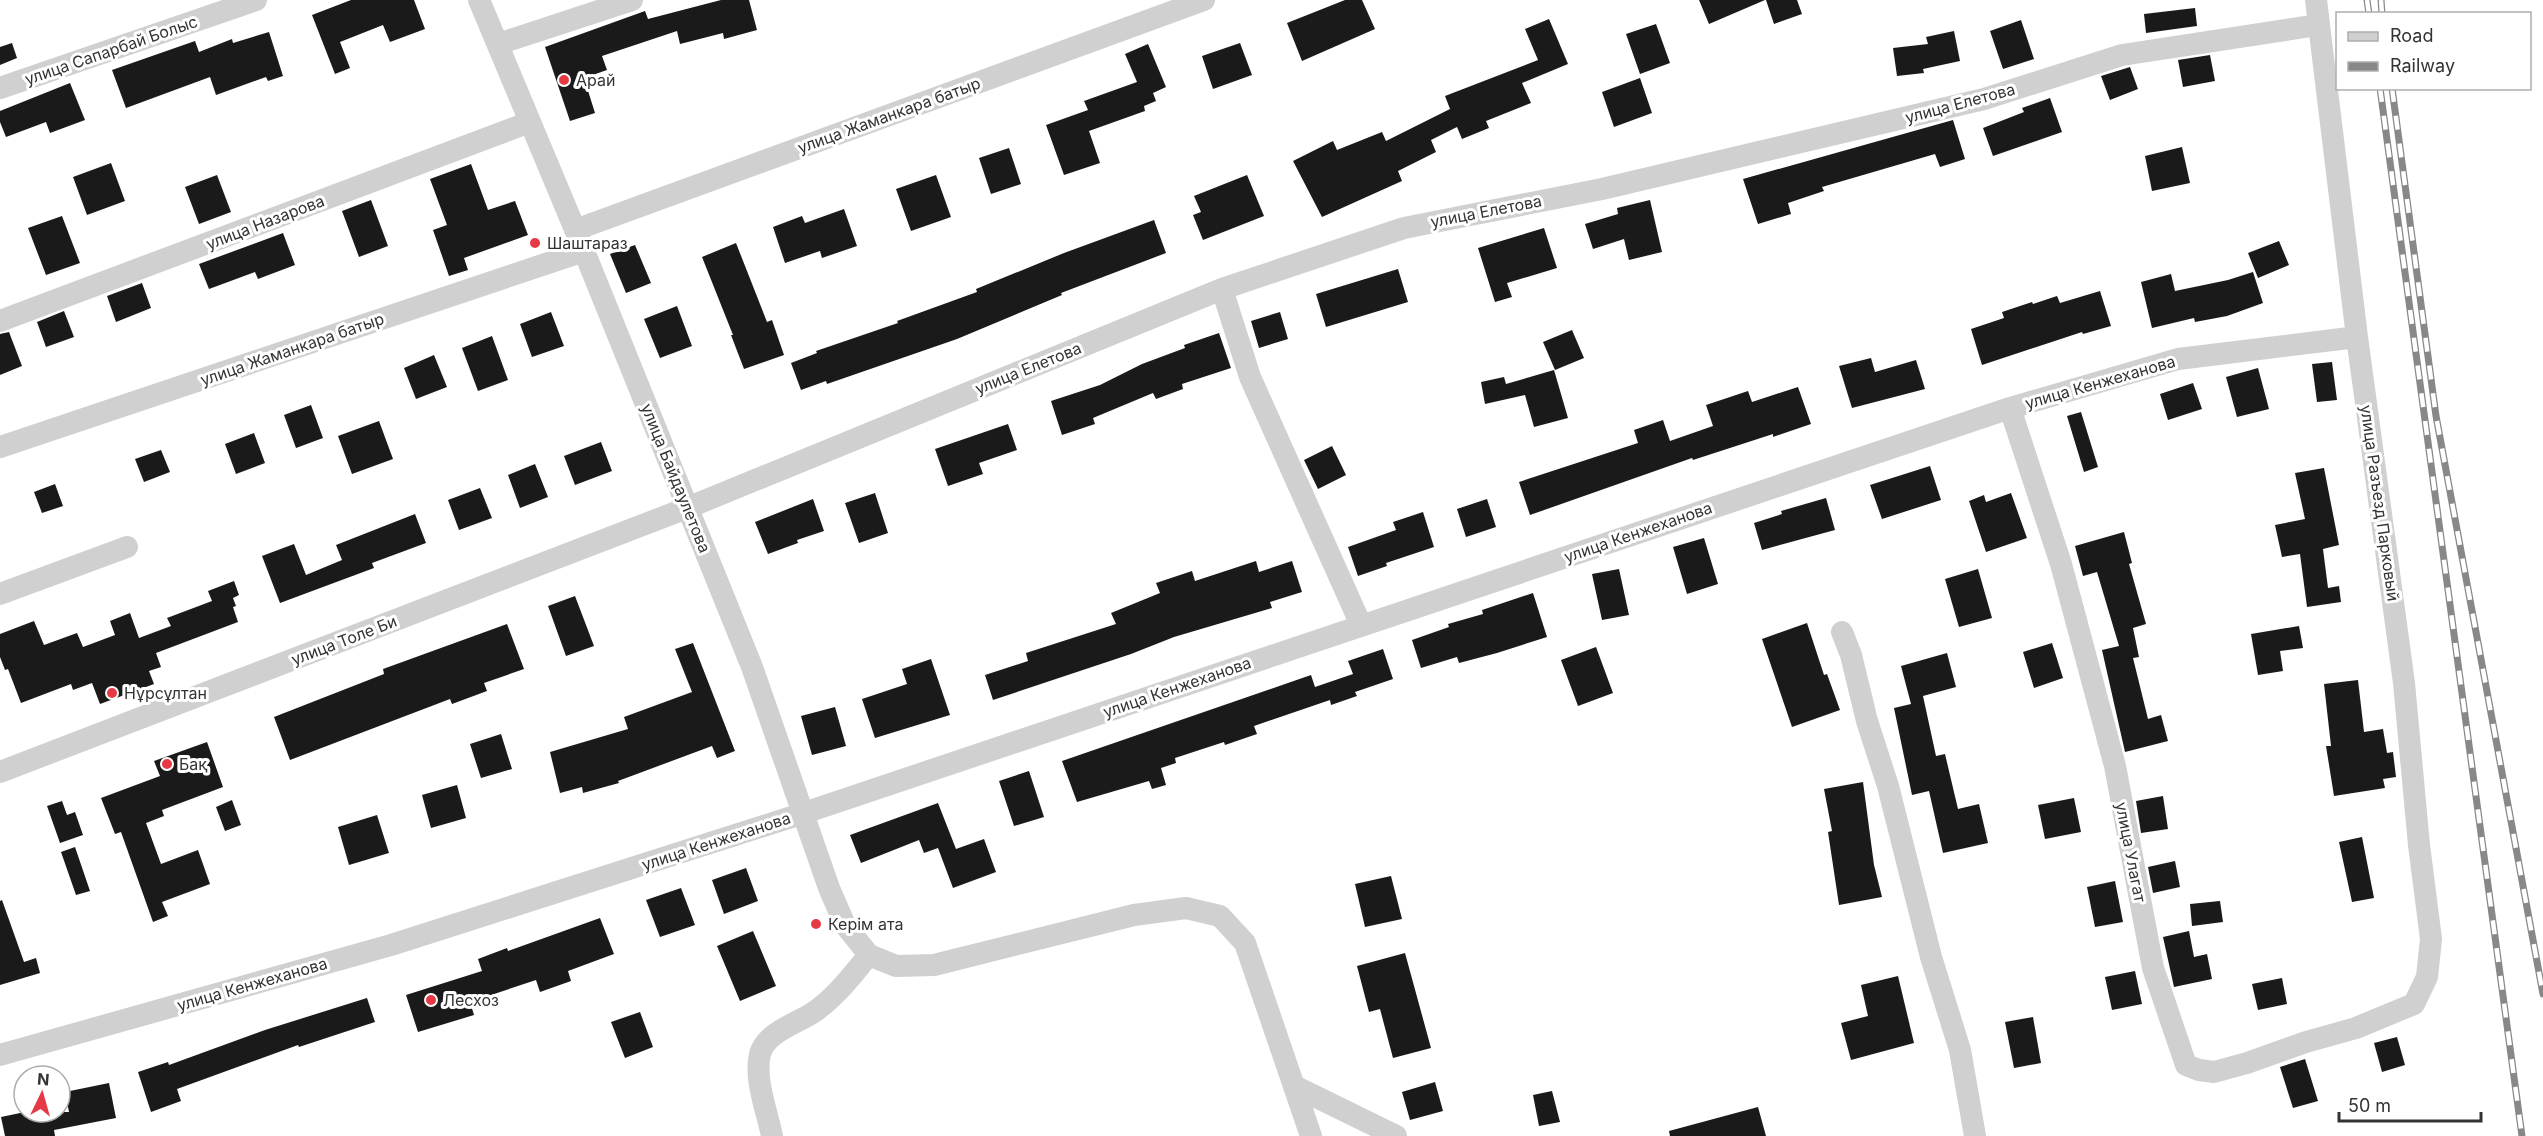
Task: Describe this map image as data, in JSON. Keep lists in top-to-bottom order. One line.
{"streets":{"street":["улица Cапарбай Болыс","улица Елетова","улица Жаманкара батыр","улица Назарова","улица Кенжеханова","улица Байдаулетова","улица Разъезд Парковый","улица Толе Би","улица Улагат"]},"crossings":[["улица Елетова","улица Байдаулетова"],["улица Елетова","улица Разъезд Парковый"],["улица Елетова","улица Толе Би"],["улица Жаманкара батыр","улица Байдаулетова"],["улица Назарова","улица Байдаулетова"],["улица Кенжеханова","улица Байдаулетова"],["улица Кенжеханова","улица Разъезд Парковый"],["улица Кенжеханова","улица Улагат"],["улица Байдаулетова","улица Толе Би"],["улица Разъезд Парковый","улица Улагат"]],"places":["Арай","Шаштараз","Нұрсұлтан","Бақ","Керім ата","Лесхоз"],"legend":["Road","Railway"],"scale_bar":"50 m","north":"top"}
